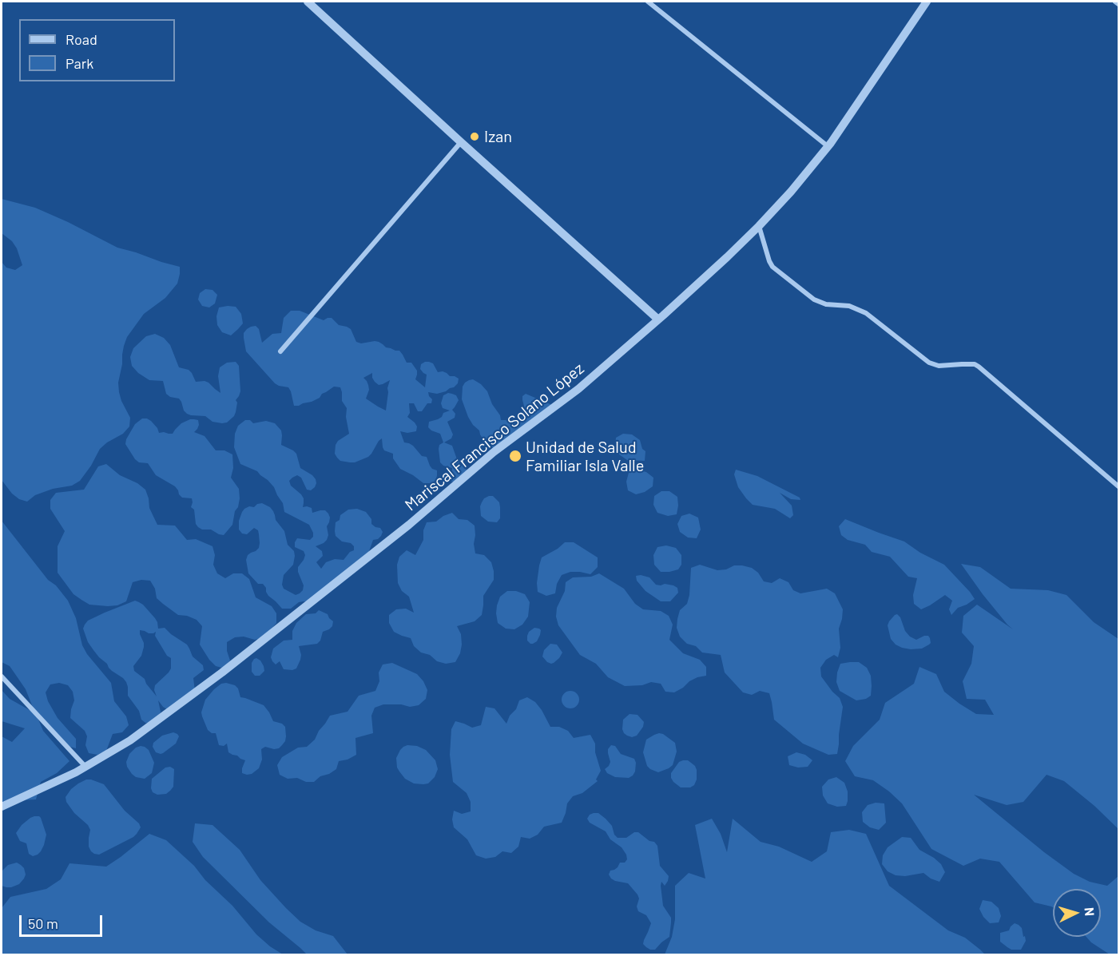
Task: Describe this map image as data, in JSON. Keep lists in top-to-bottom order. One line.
{"streets":{"street":["Mariscal Francisco Solano López"]},"places":["Izan","Unidad de Salud Familiar Isla Valle"],"legend":["Road","Park"],"scale_bar":"50 m","north":"right"}
